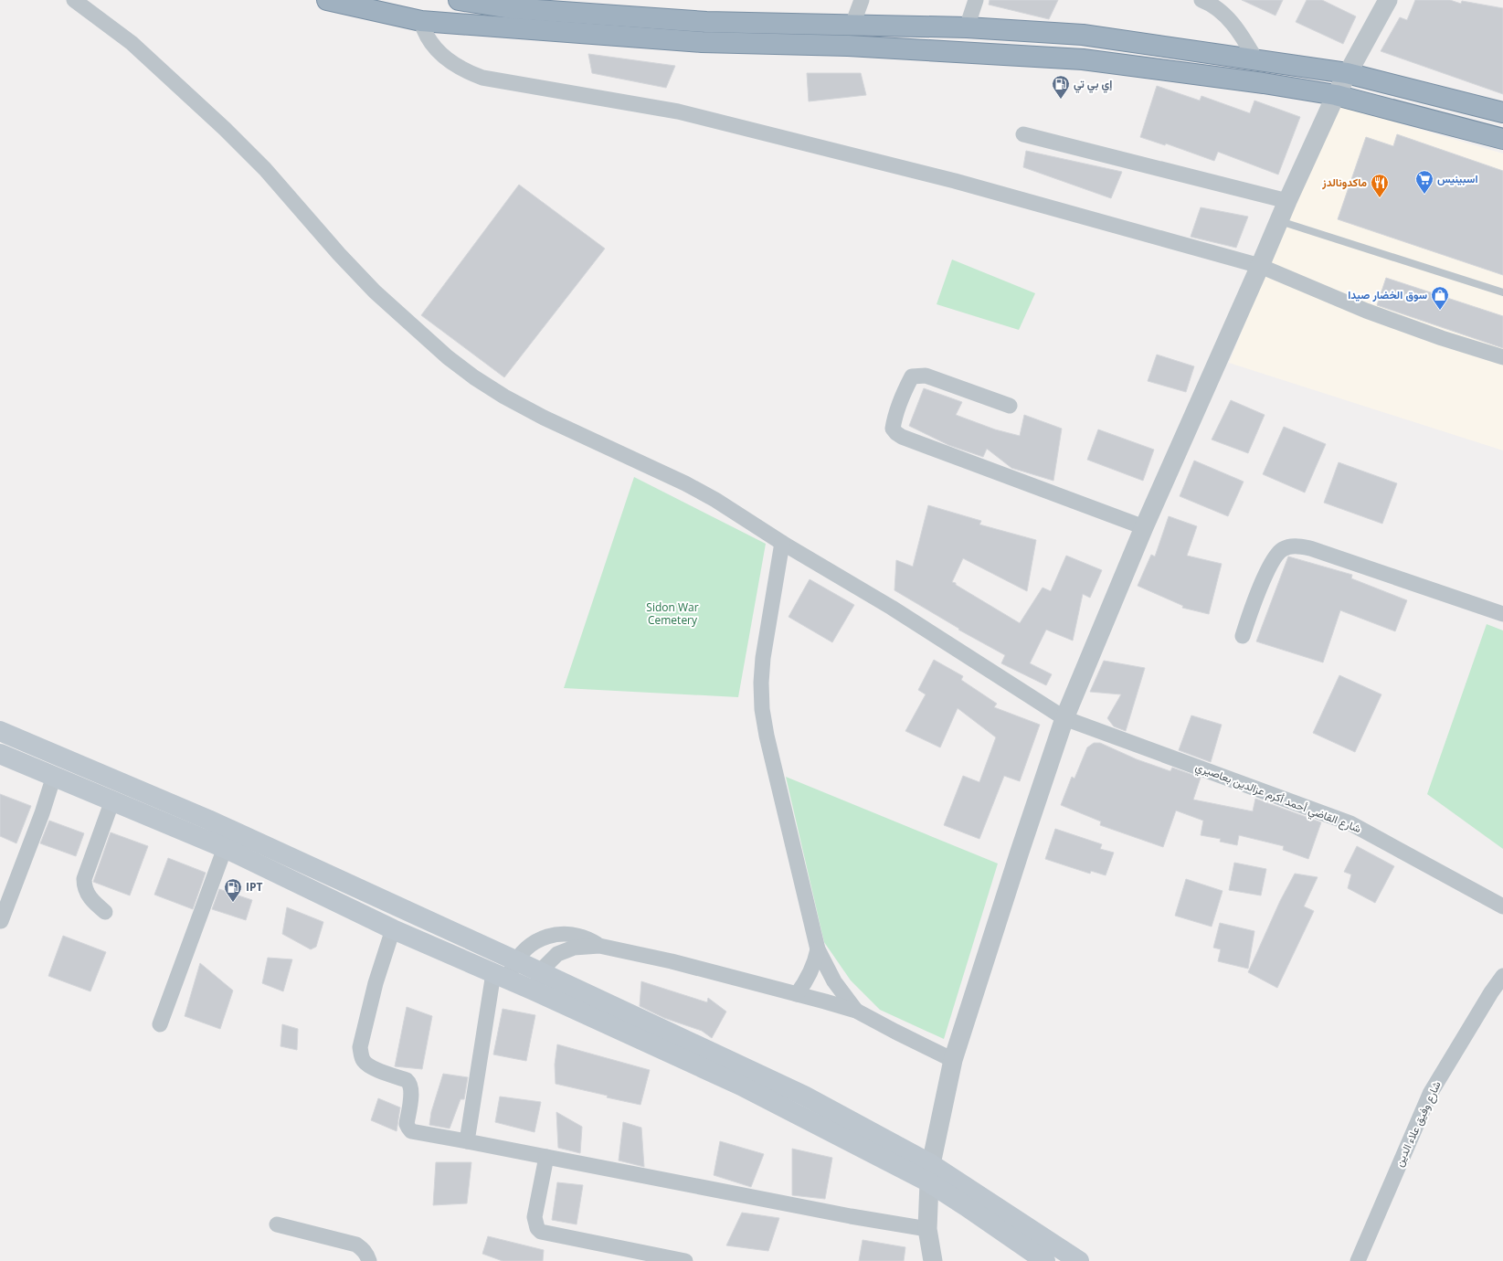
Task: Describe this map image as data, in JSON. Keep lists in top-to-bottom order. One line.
{"streets":{"street":["شارع القاضي أحمد أكرم عزالدين بعاصيري","شارع وفيق علاء الدين"]},"parks":["Sidon War Cemetery"],"places":{"fuel station":["إي بي تي","IPT"],"supermarket":["اسبينيس"],"restaurant":["ماكدونالدز"],"shop":["سوق الخضار صيدا"]}}
